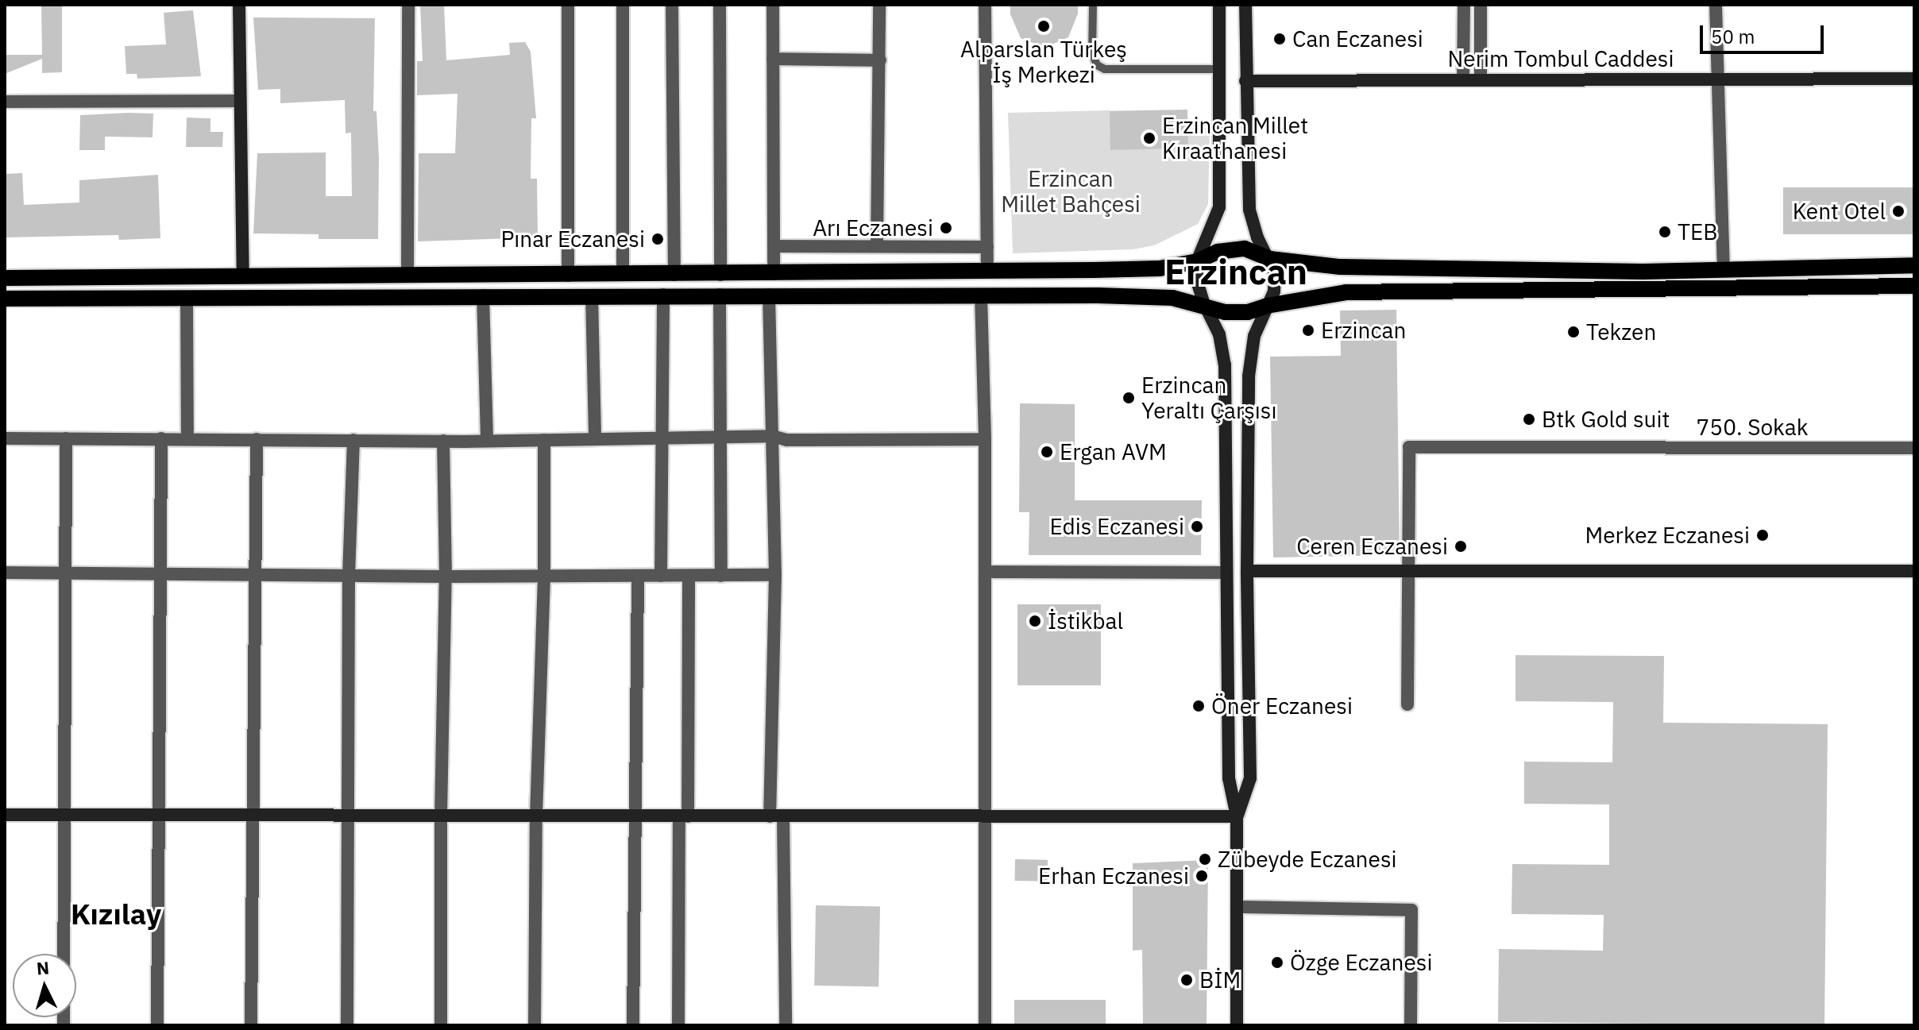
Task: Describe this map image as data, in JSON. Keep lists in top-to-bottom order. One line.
{"streets":{"street":["Nerim Tombul Caddesi","750. Sokak"]},"districts":["Erzincan","Kızılay"],"parks":["Erzincan Millet Bahçesi"],"places":["Alparslan Türkeş İş Merkezi","Can Eczanesi","Erzincan Millet Kıraathanesi","Kent Otel","Arı Eczanesi","TEB","Pınar Eczanesi","Erzincan","Tekzen","Erzincan Yeraltı Çarşısı","Btk Gold suit","Ergan AVM","Edis Eczanesi","Merkez Eczanesi","Ceren Eczanesi","İstikbal","Öner Eczanesi","Zübeyde Eczanesi","Erhan Eczanesi","Özge Eczanesi","BİM"],"scale_bar":"50 m","north":"top"}
